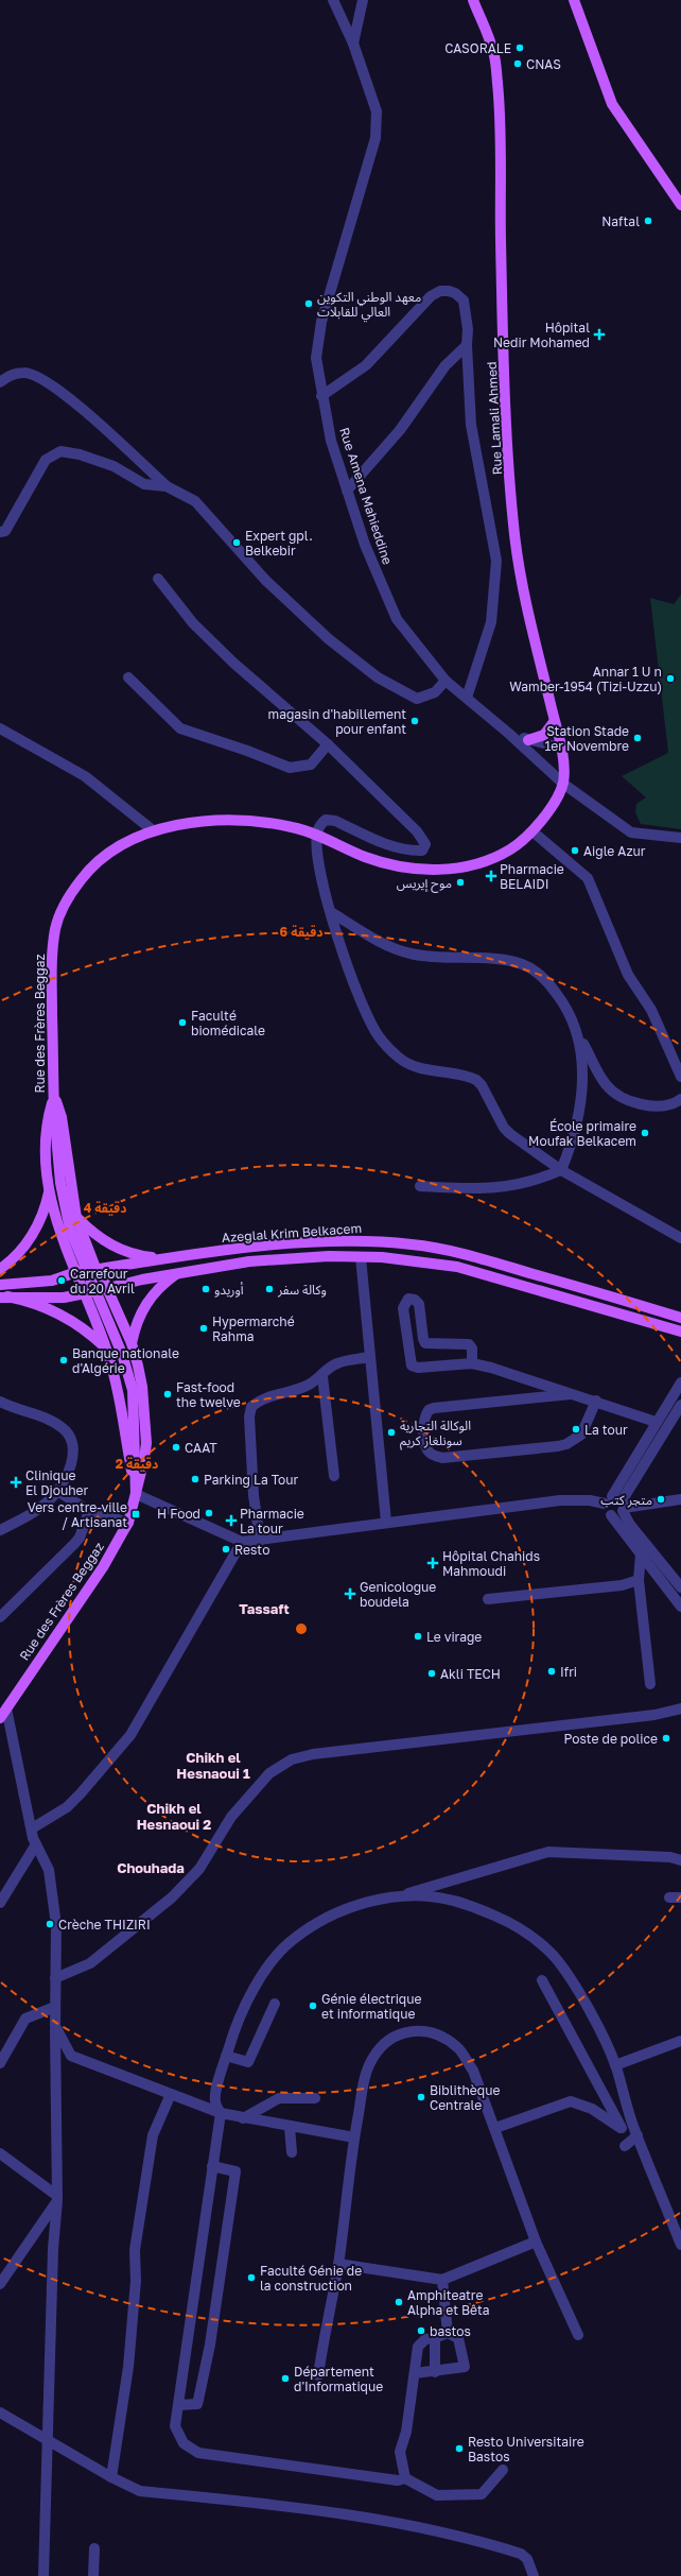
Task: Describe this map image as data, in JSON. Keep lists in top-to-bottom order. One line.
{"streets":{"main road":["Rue Lamali Ahmed","Rue des Frères Beggaz","Azeglal Krim Belkacem"],"street":["Rue Amena Mahieddine"]},"crossings":[["Rue Lamali Ahmed","Rue Amena Mahieddine"],["Rue Lamali Ahmed","Rue des Frères Beggaz"],["Rue Amena Mahieddine","Rue des Frères Beggaz"],["Rue des Frères Beggaz","Azeglal Krim Belkacem"]],"districts":["Tassaft","Chikh el Hesnaoui 1","Chikh el Hesnaoui 2","Chouhada"],"places":{"other":["CASORALE","CNAS","Naftal","معهد الوطني التكوين العالي للقابلات","Expert gpl. Belkebir","Annar 1 U n Wamber-1954 (Tizi-Uzzu)","magasin d'habillement pour enfant","Station Stade 1er Novembre","Aigle Azur","موح إيريس","Faculté biomédicale","École primaire Moufak Belkacem","Carrefour du 20 Avril","أوريدو","وكالة سفر","Hypermarché Rahma","Banque nationale d'Algérie","Fast-food the twelve","La tour","الوكالة التجارية سونلغاز كريم","CAAT","Parking La Tour","متجر كتب","H Food","Resto","Le virage","Ifri","Akli TECH","Poste de police","Crèche THIZIRI","Génie électrique et informatique","Biblithèque Centrale","Faculté Génie de la construction","Amphiteatre Alpha et Bêta","bastos","Département d'Informatique","Resto Universitaire Bastos"],"health":["Hôpital Nedir Mohamed","Pharmacie BELAIDI","Clinique El Djouher","Pharmacie La tour","Hôpital Chahids Mahmoudi","Genicologue boudela"],"transit":["Vers centre-ville / Artisanat"]},"rings":["6 دقيقة","4 دقيقة","2 دقيقة"]}
